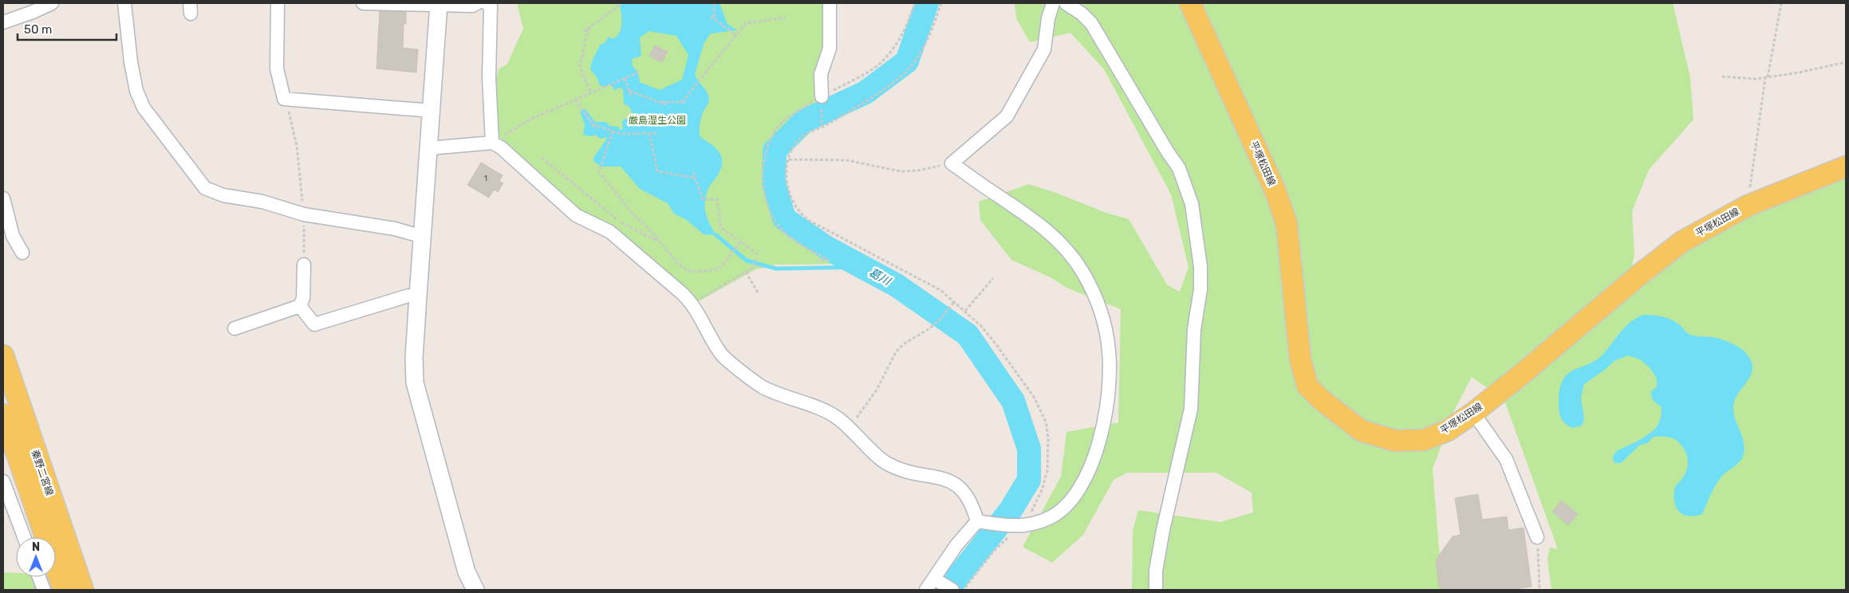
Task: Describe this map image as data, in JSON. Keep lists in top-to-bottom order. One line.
{"streets":{"main road":["平塚松田線","秦野二宮線"]},"water":["葛川"],"parks":["厳島湿生公園"],"house_numbers":["1"],"scale_bar":"50 m","north":"top"}
